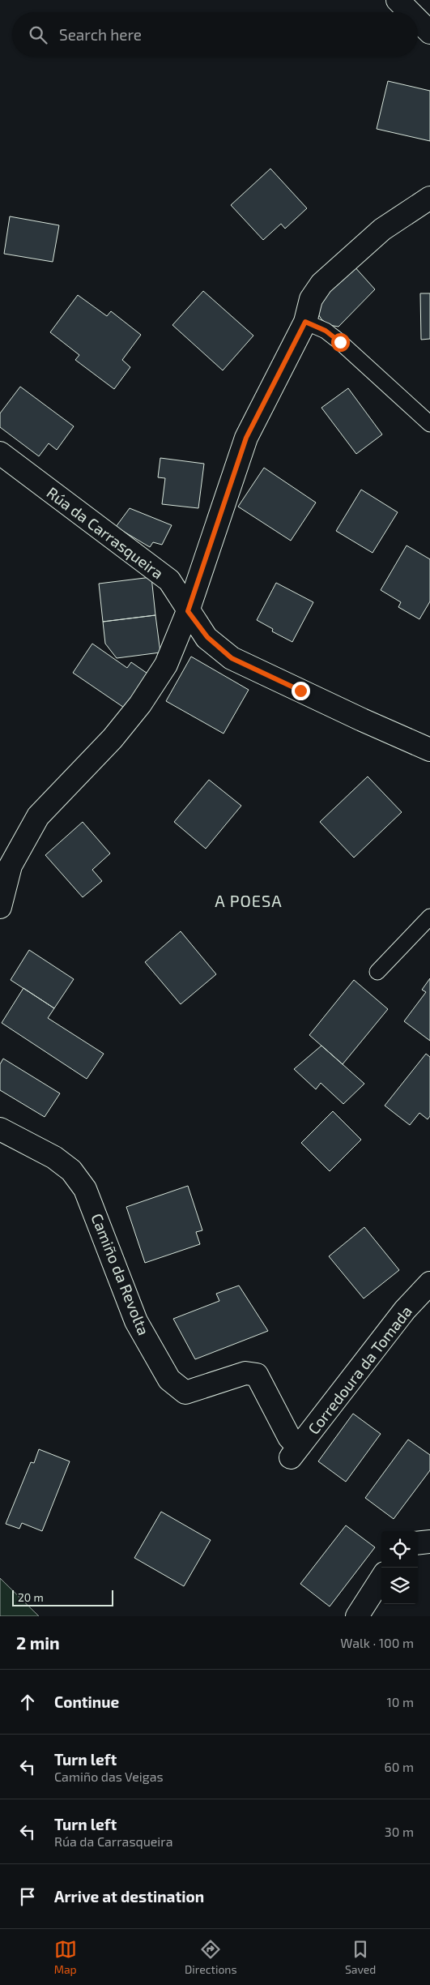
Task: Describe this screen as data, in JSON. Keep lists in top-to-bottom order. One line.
{"streets":{"street":["Rúa da Carrasqueira","Camiño da Revolta","Corredoura da Tomada"]},"crossings":[["Camiño da Revolta","Corredoura da Tomada"]],"districts":["A POESA"],"scale_bar":"20 m","page":{"search":"Search here","scale":"20 m","heading":["2 min","Walk · 100 m"],"list":[["Continue","10 m"],["Turn left","Camiño das Veigas","60 m"],["Turn left","Rúa da Carrasqueira","30 m"],"Arrive at destination"],"nav":["Map","Directions","Saved"]}}
